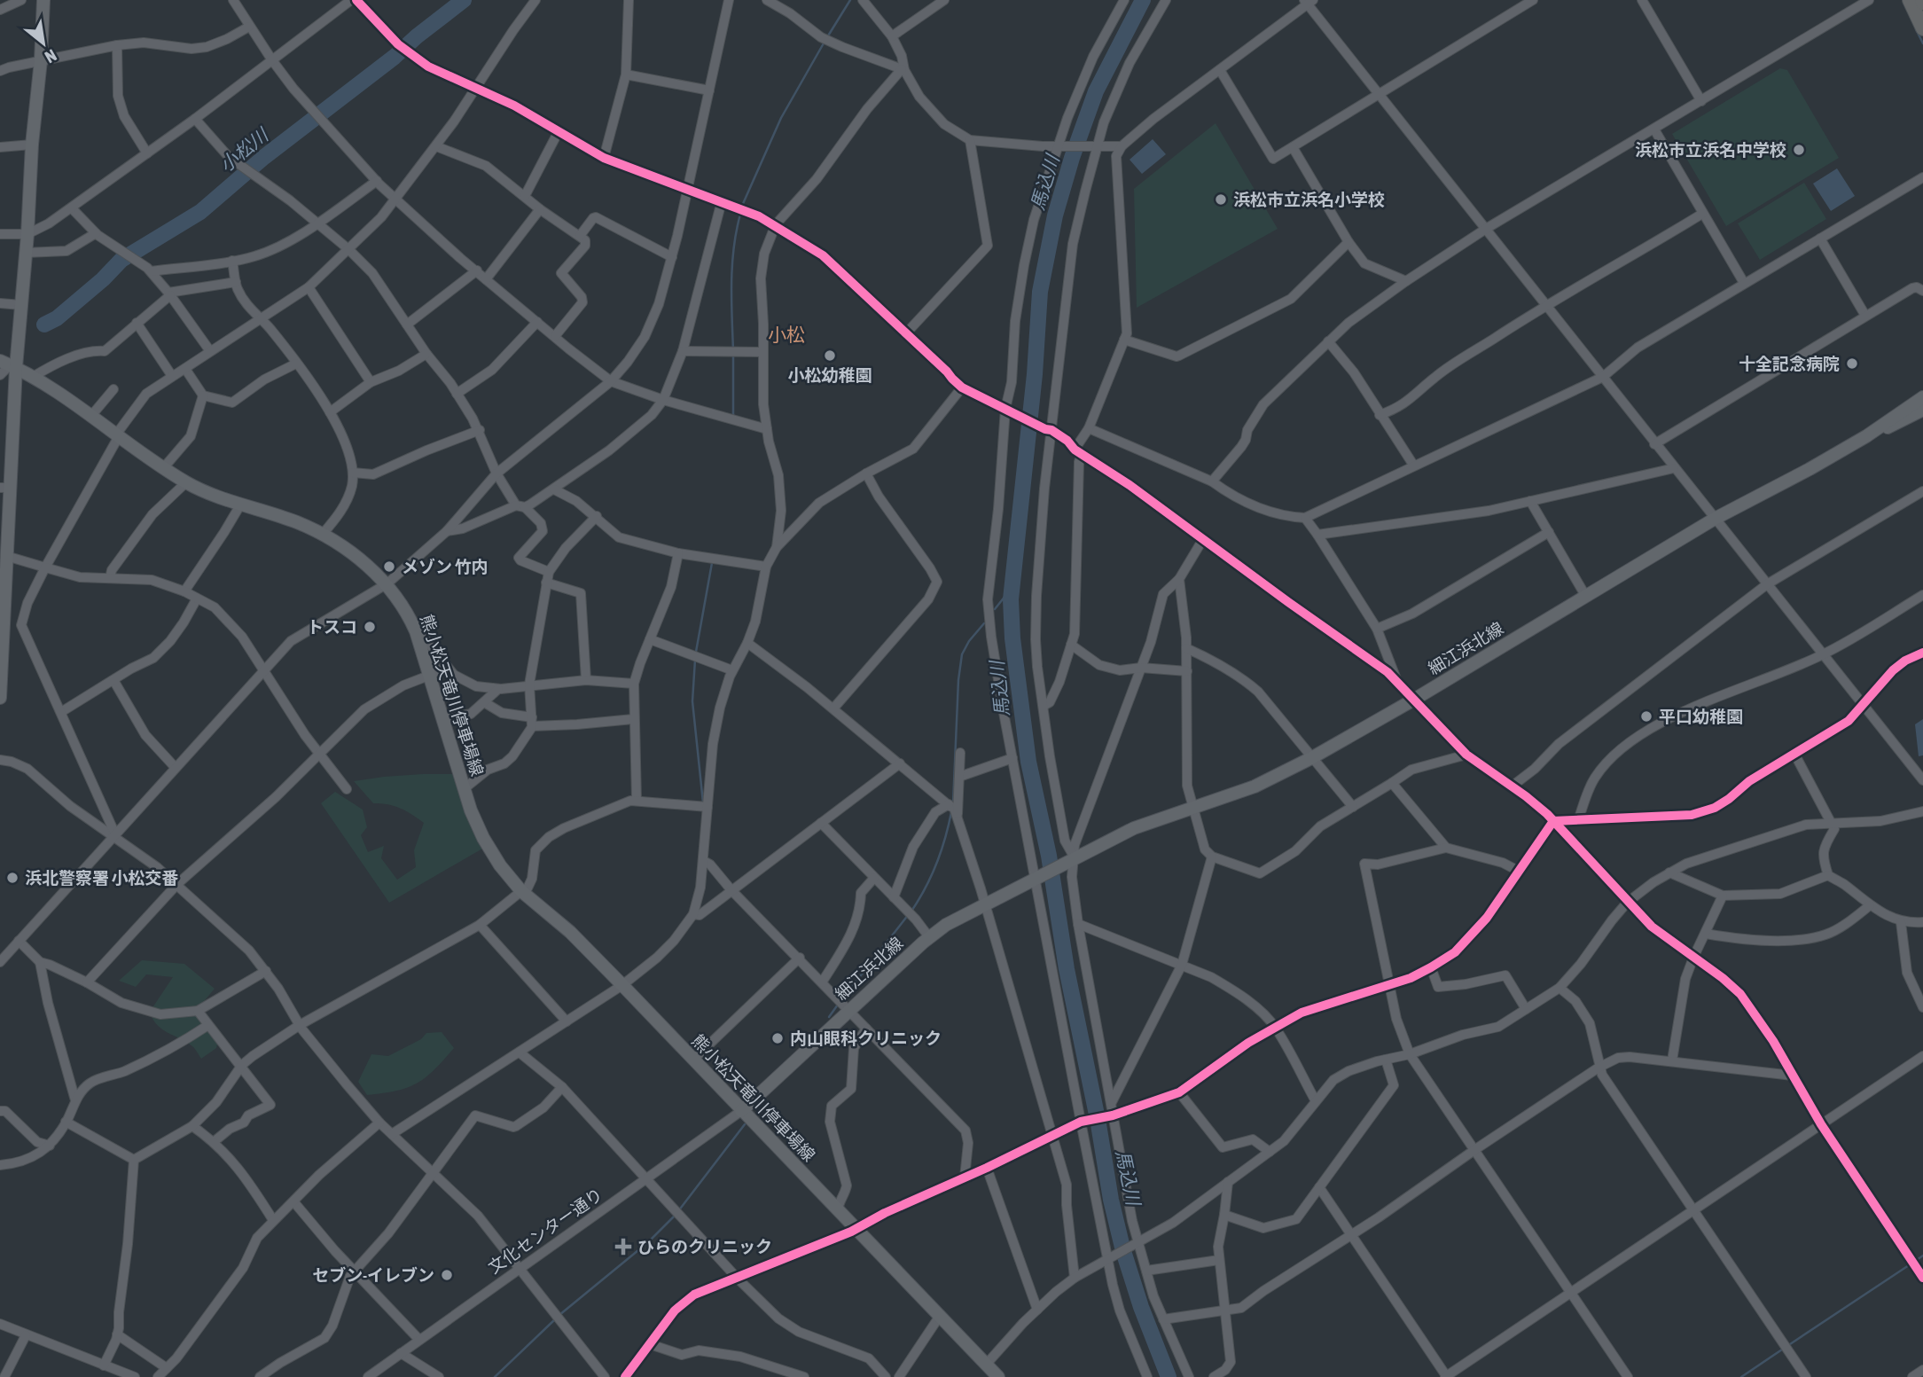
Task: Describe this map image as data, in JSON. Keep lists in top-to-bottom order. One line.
{"streets":{"main road":["細江浜北線","熊小松天竜川停車場線"],"street":["文化センター通り"]},"crossings":[["細江浜北線","熊小松天竜川停車場線"],["細江浜北線","文化センター通り"],["熊小松天竜川停車場線","文化センター通り"]],"districts":["小松"],"water":["小松川","馬込川"],"places":{"other":["浜松市立浜名中学校","浜松市立浜名小学校","小松幼稚園","十全記念病院","メゾン 竹内","トスコ","平口幼稚園","浜北警察署 小松交番","内山眼科クリニック","セブン-イレブン"],"health":["ひらのクリニック"]},"north":"bottom right"}
